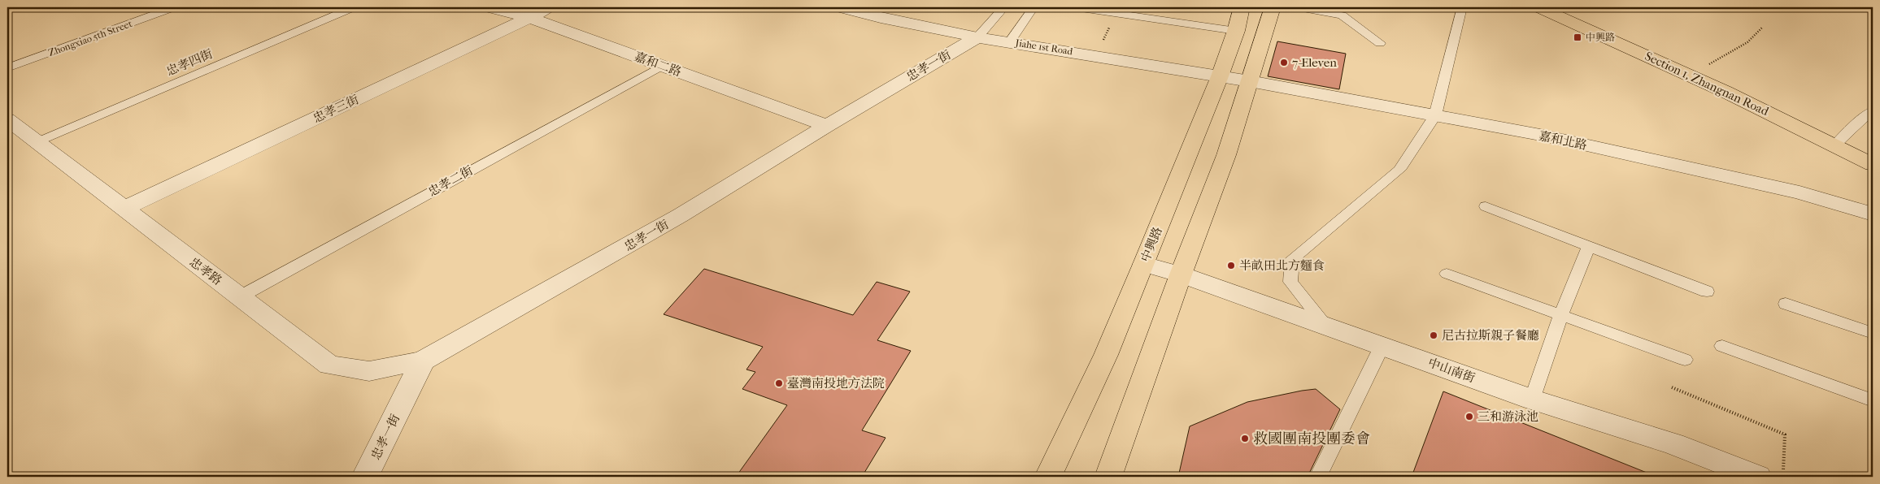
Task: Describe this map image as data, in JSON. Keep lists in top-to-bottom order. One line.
{"streets":{"main road":["Section 1, Zhangnan Road","中興路"],"street":["Jiahe 1st Road","嘉和二路","忠孝一街","忠孝三街","嘉和北路","忠孝路","中山南街"],"lane":["Zhongxiao 5th Street","忠孝四街","忠孝二街"]},"crossings":[["Jiahe 1st Road","忠孝一街"],["Jiahe 1st Road","嘉和北路"],["Jiahe 1st Road","中興路"],["忠孝四街","忠孝路"],["嘉和二路","忠孝一街"],["嘉和二路","忠孝三街"],["嘉和二路","忠孝二街"],["忠孝一街","忠孝路"],["忠孝三街","忠孝路"],["忠孝二街","忠孝路"],["中興路","中山南街"]],"places":{"transit":["中興路"],"other":["7-Eleven","半畝田北方麵食","尼古拉斯親子餐廳","臺灣南投地方法院","三和游泳池","救國團南投團委會"]}}
